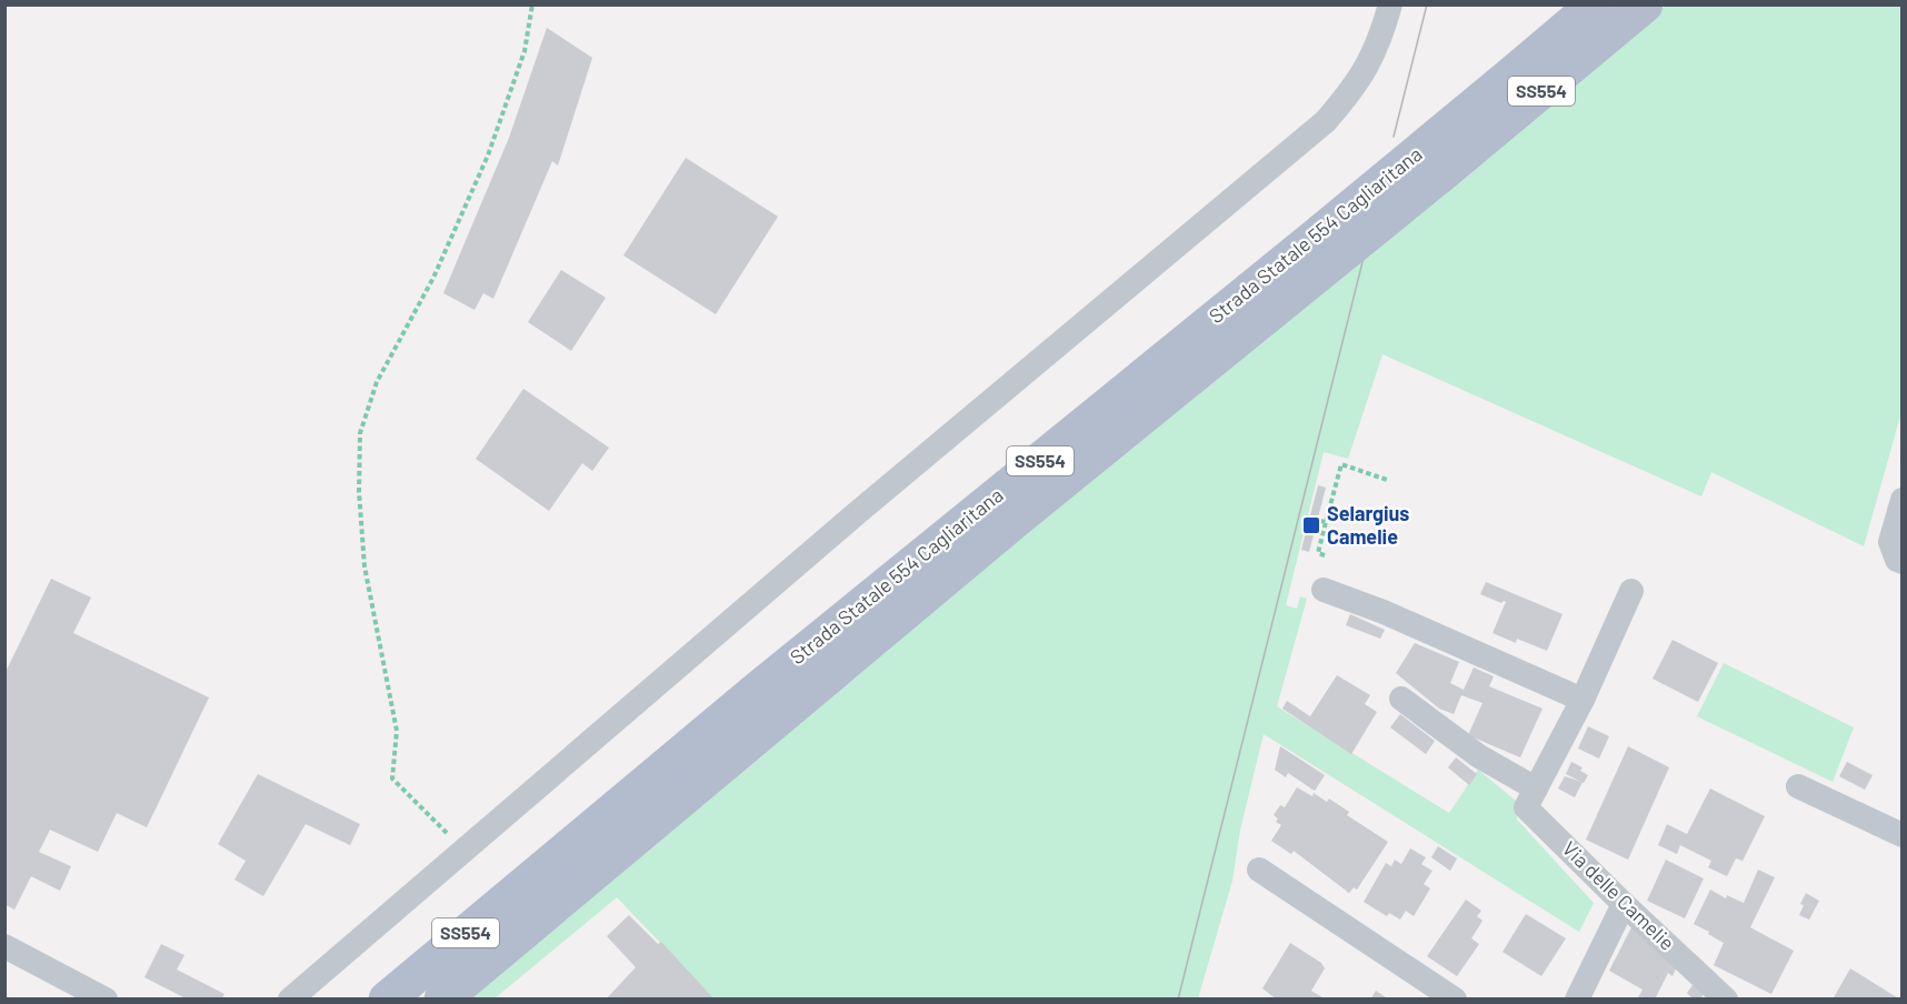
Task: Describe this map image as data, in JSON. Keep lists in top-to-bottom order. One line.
{"streets":{"main road":["SS554","Strada Statale 554 Cagliaritana"],"street":["Via delle Camelie"]},"places":{"transit":["Selargius Camelie"]}}
